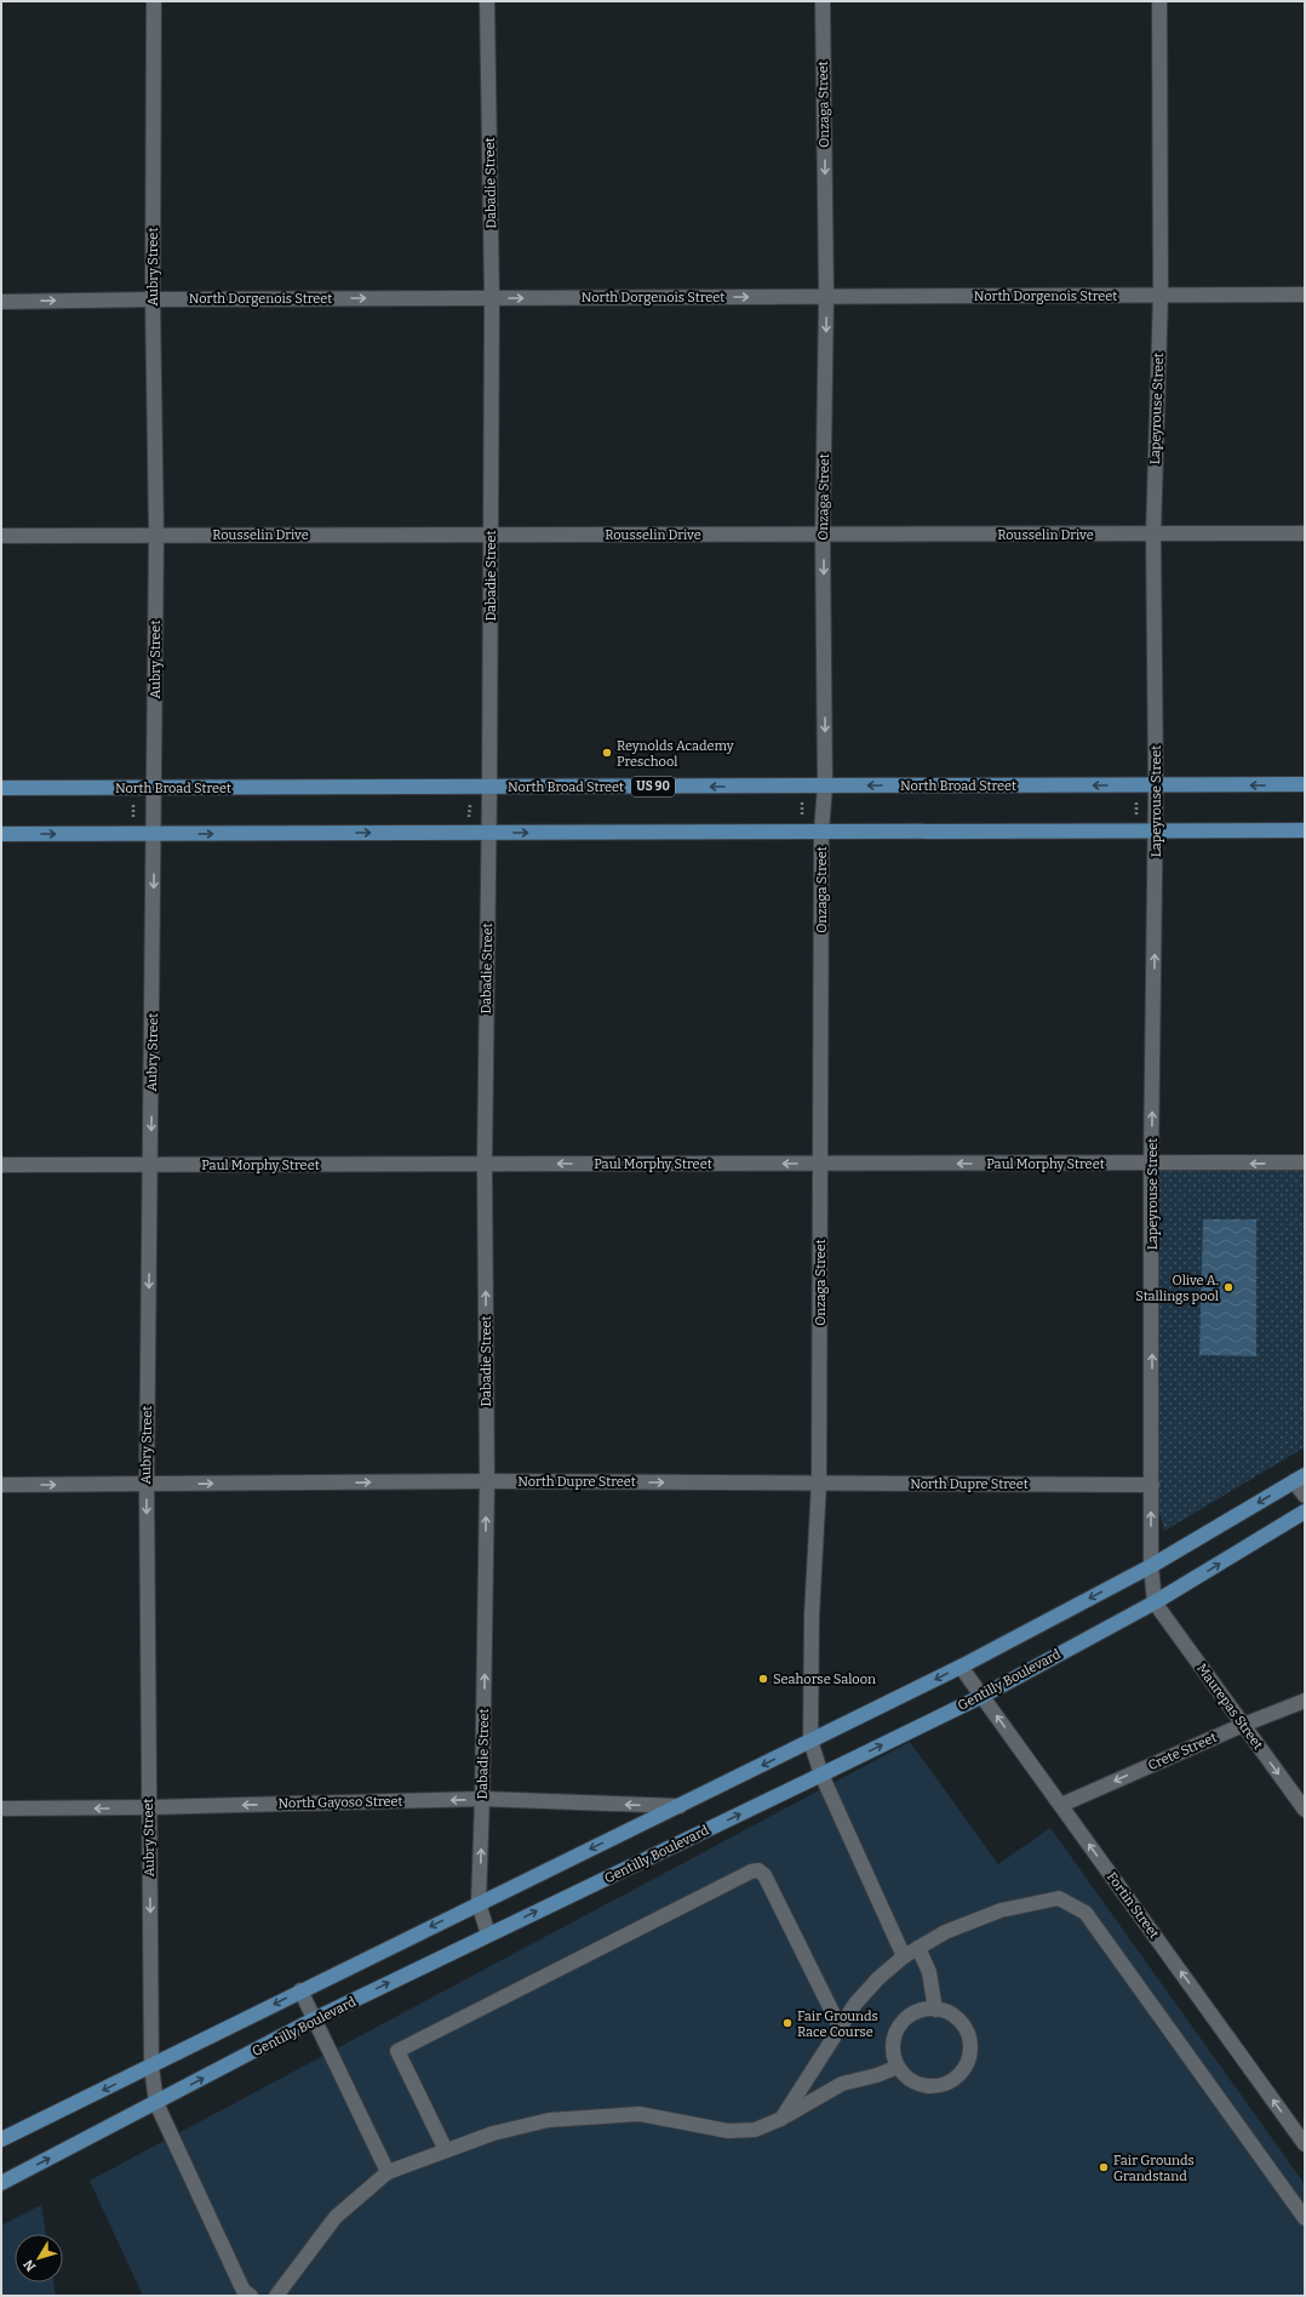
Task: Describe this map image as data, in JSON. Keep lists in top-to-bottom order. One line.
{"streets":{"main road":["North Broad Street","US 90","Gentilly Boulevard"],"street":["Onzaga Street","Dabadie Street","Aubry Street","North Dorgenois Street","Lapeyrouse Street","Rousselin Drive","Paul Morphy Street","North Dupre Street","Maurepas Street","Crete Street","North Gayoso Street","Fortin Street"]},"crossings":[["Onzaga Street","North Dorgenois Street"],["Onzaga Street","Rousselin Drive"],["Onzaga Street","North Broad Street"],["Onzaga Street","Paul Morphy Street"],["Onzaga Street","North Dupre Street"],["Onzaga Street","Gentilly Boulevard"],["Dabadie Street","North Dorgenois Street"],["Dabadie Street","Rousselin Drive"],["Dabadie Street","North Broad Street"],["Dabadie Street","Paul Morphy Street"],["Dabadie Street","North Dupre Street"],["Dabadie Street","Gentilly Boulevard"],["Dabadie Street","North Gayoso Street"],["Aubry Street","North Dorgenois Street"],["Aubry Street","Rousselin Drive"],["Aubry Street","North Broad Street"],["Aubry Street","Paul Morphy Street"],["Aubry Street","North Dupre Street"],["Aubry Street","Gentilly Boulevard"],["Aubry Street","North Gayoso Street"],["North Dorgenois Street","Lapeyrouse Street"],["Lapeyrouse Street","Rousselin Drive"],["Lapeyrouse Street","North Broad Street"],["Lapeyrouse Street","Paul Morphy Street"],["Lapeyrouse Street","North Dupre Street"],["Lapeyrouse Street","Gentilly Boulevard"],["Lapeyrouse Street","Maurepas Street"],["Gentilly Boulevard","Maurepas Street"],["Gentilly Boulevard","Fortin Street"],["Maurepas Street","Crete Street"],["Crete Street","Fortin Street"]],"one_way":["Onzaga Street","Dabadie Street","Aubry Street","North Dorgenois Street","Lapeyrouse Street","Paul Morphy Street","North Dupre Street","Maurepas Street","Crete Street","North Gayoso Street","Fortin Street"],"places":["Reynolds Academy Preschool","Olive A. Stallings pool","Seahorse Saloon","Fair Grounds Race Course","Fair Grounds Grandstand"],"north":"bottom left"}
